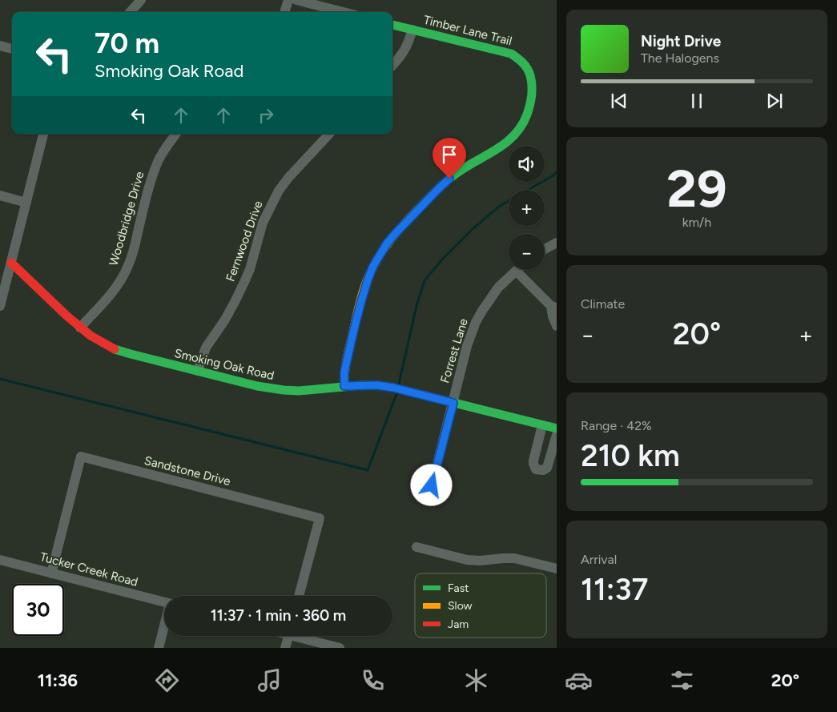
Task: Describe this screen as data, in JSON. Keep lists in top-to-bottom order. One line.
{"streets":{"street":["Timber Lane Trail","Woodbridge Drive","Fernwood Drive","Forrest Lane","Smoking Oak Road","Sandstone Drive","Tucker Creek Road"]},"crossings":[["Timber Lane Trail","Smoking Oak Road"],["Woodbridge Drive","Smoking Oak Road"],["Fernwood Drive","Smoking Oak Road"],["Forrest Lane","Smoking Oak Road"],["Sandstone Drive","Tucker Creek Road"]],"legend":["Fast","Slow","Jam"],"page":{"turn":["70 m","Smoking Oak Road"],"song":["Night Drive","The Halogens"],"tile":[["29","km/h"],"Climate",["Range · 42%","210 km"],["Arrival","11:37"]],"map_buttons":["+","−"],"heat":["−","20°","+"],"limit":"30","trip":"11:37 · 1 min · 360 m","tabs":["11:36","20°"]}}
